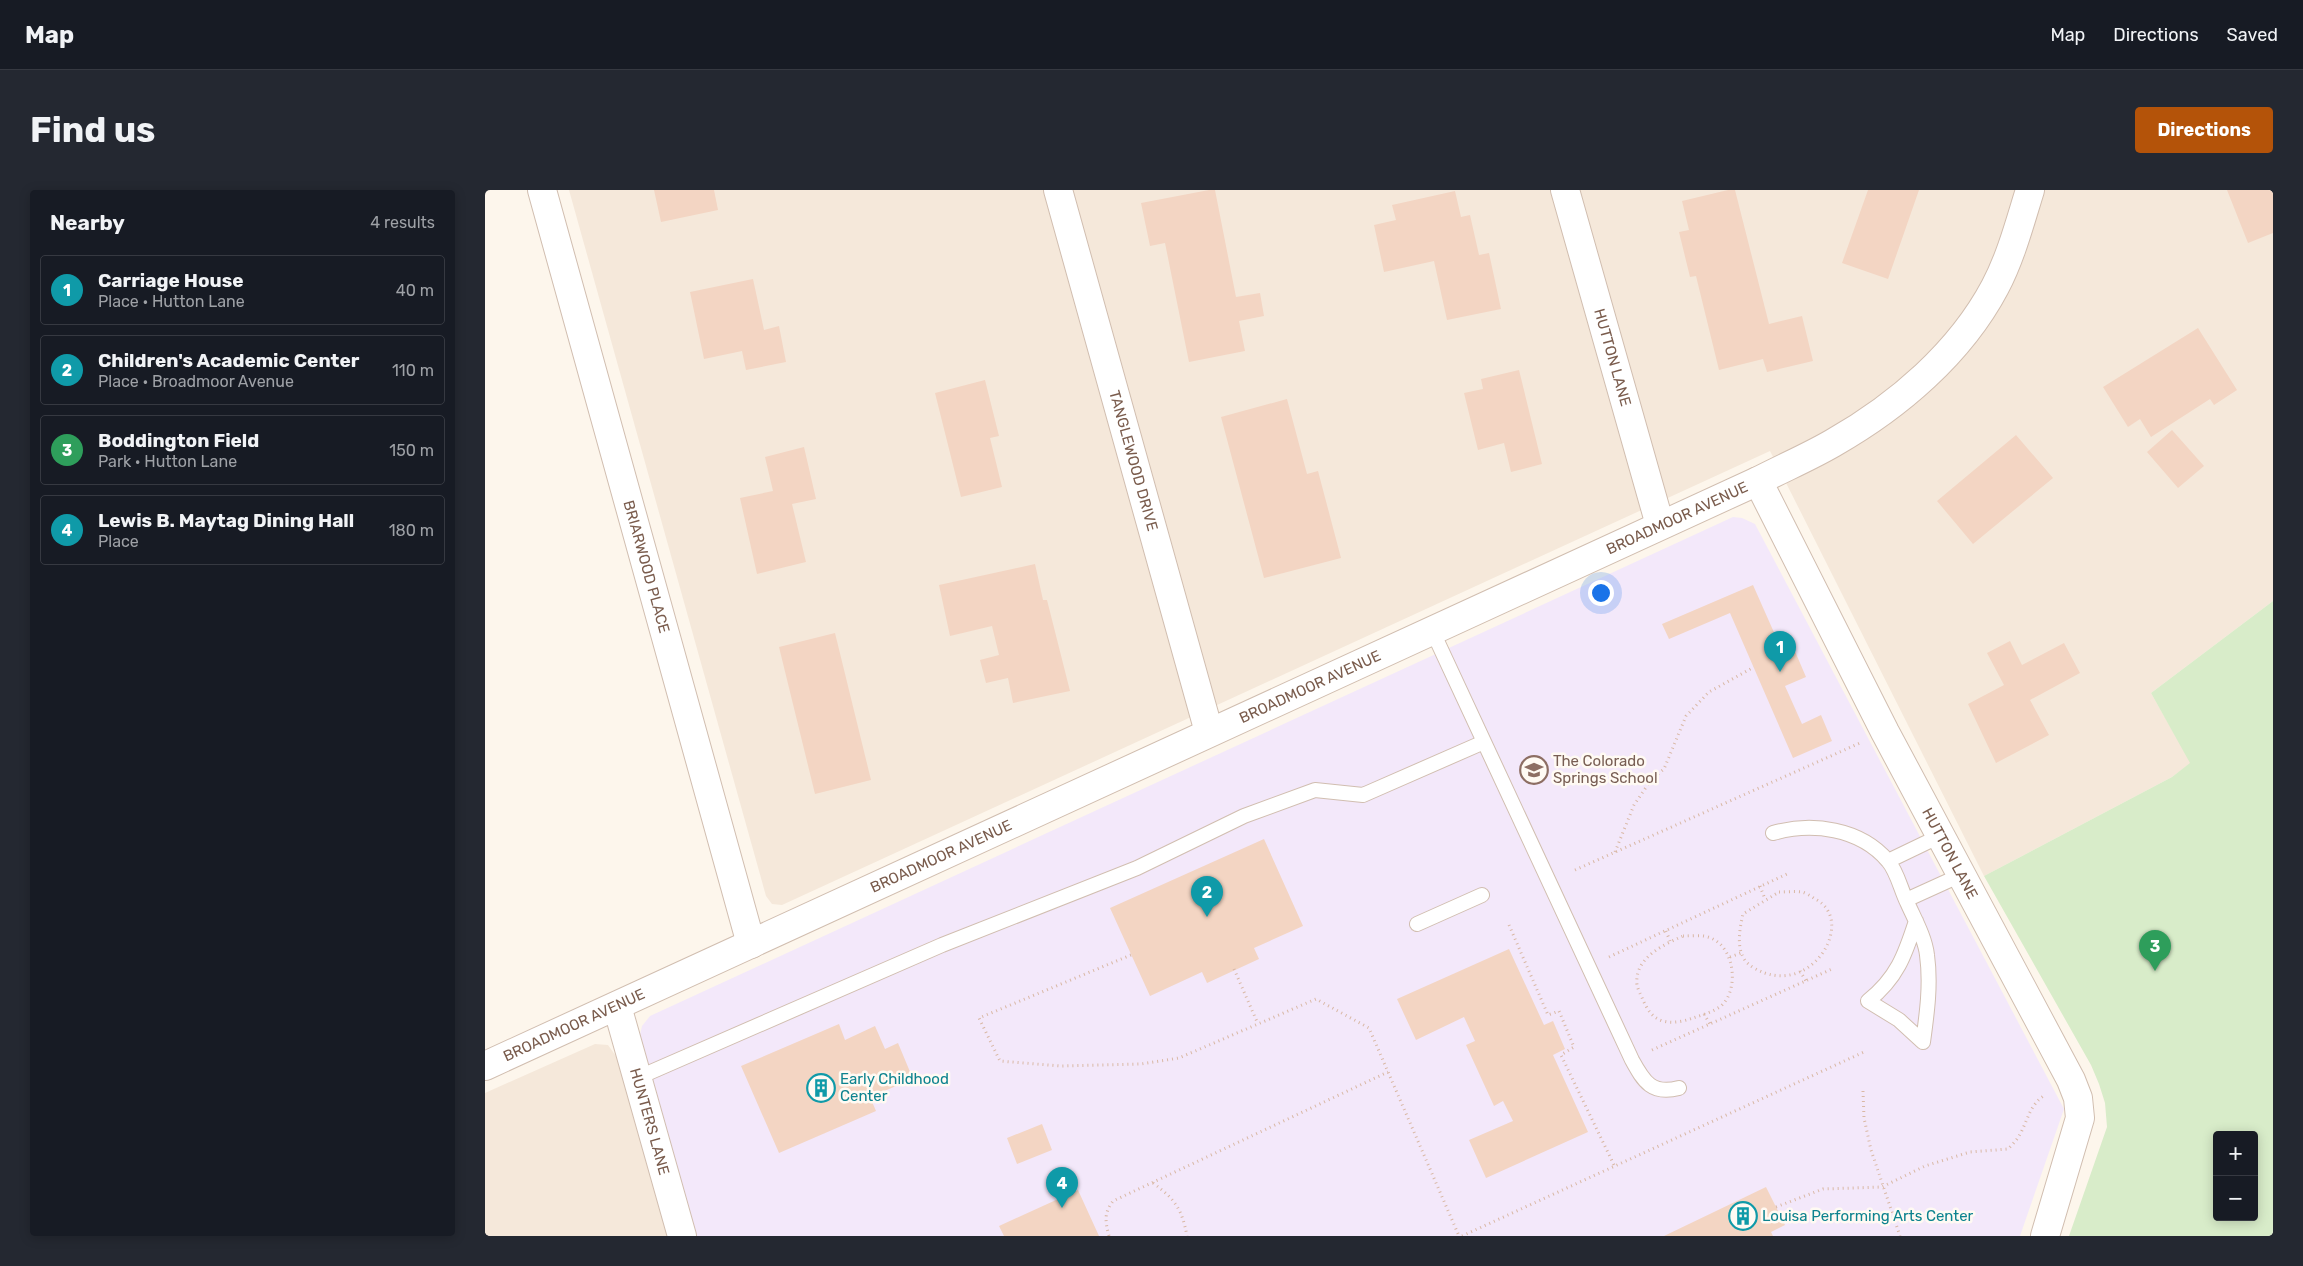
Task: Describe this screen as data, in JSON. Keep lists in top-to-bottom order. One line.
{"streets":{"street":["HUTTON LANE","TANGLEWOOD DRIVE","BROADMOOR AVENUE","BRIARWOOD PLACE","HUNTERS LANE"]},"crossings":[["HUTTON LANE","BROADMOOR AVENUE"],["TANGLEWOOD DRIVE","BROADMOOR AVENUE"],["BROADMOOR AVENUE","BRIARWOOD PLACE"],["BROADMOOR AVENUE","HUNTERS LANE"]],"places":{"school or university":["The Colorado Springs School"],"building":["Early Childhood Center","Louisa Performing Arts Center"]},"page":{"header":"Map","nav":["Map","Directions","Saved"],"buttons":"Directions","title":"Find us","heading":["Nearby","4 results"],"list":[{"mark":"1","name":"Carriage House","note":"Place · Hutton Lane","value":"40 m"},{"mark":"2","name":"Children's Academic Center","note":"Place · Broadmoor Avenue","value":"110 m"},{"mark":"3","name":"Boddington Field","note":"Park · Hutton Lane","value":"150 m"},{"mark":"4","name":"Lewis B. Maytag Dining Hall","note":"Place","value":"180 m"}],"pins":["1","2","3","4"],"map_buttons":["+","−"]}}
